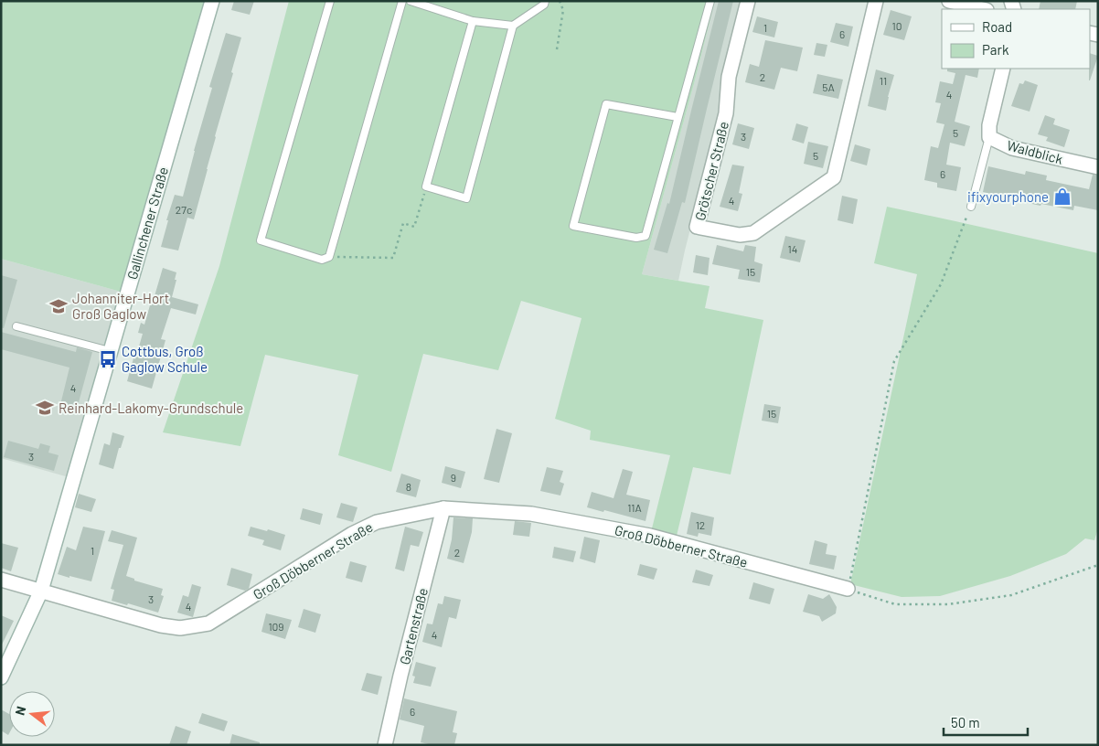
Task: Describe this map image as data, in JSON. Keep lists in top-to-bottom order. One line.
{"streets":{"street":["Waldblick","Grötscher Straße","Gallinchener Straße","Groß Döbberner Straße","Gartenstraße"]},"crossings":[["Gallinchener Straße","Groß Döbberner Straße"],["Groß Döbberner Straße","Gartenstraße"]],"places":{"shop":["ifixyourphone"],"school or university":["Johanniter-Hort Groß Gaglow","Reinhard-Lakomy-Grundschule"],"bus stop":["Cottbus, Groß Gaglow Schule"]},"house_numbers":["10","1","6","2","11","5A","4","5","3","5","6","4","27c","14","15","4","15","3","9","8","11A","12","1","2","3","4","109","4","6"],"legend":["Road","Park"],"scale_bar":"50 m","north":"left"}
